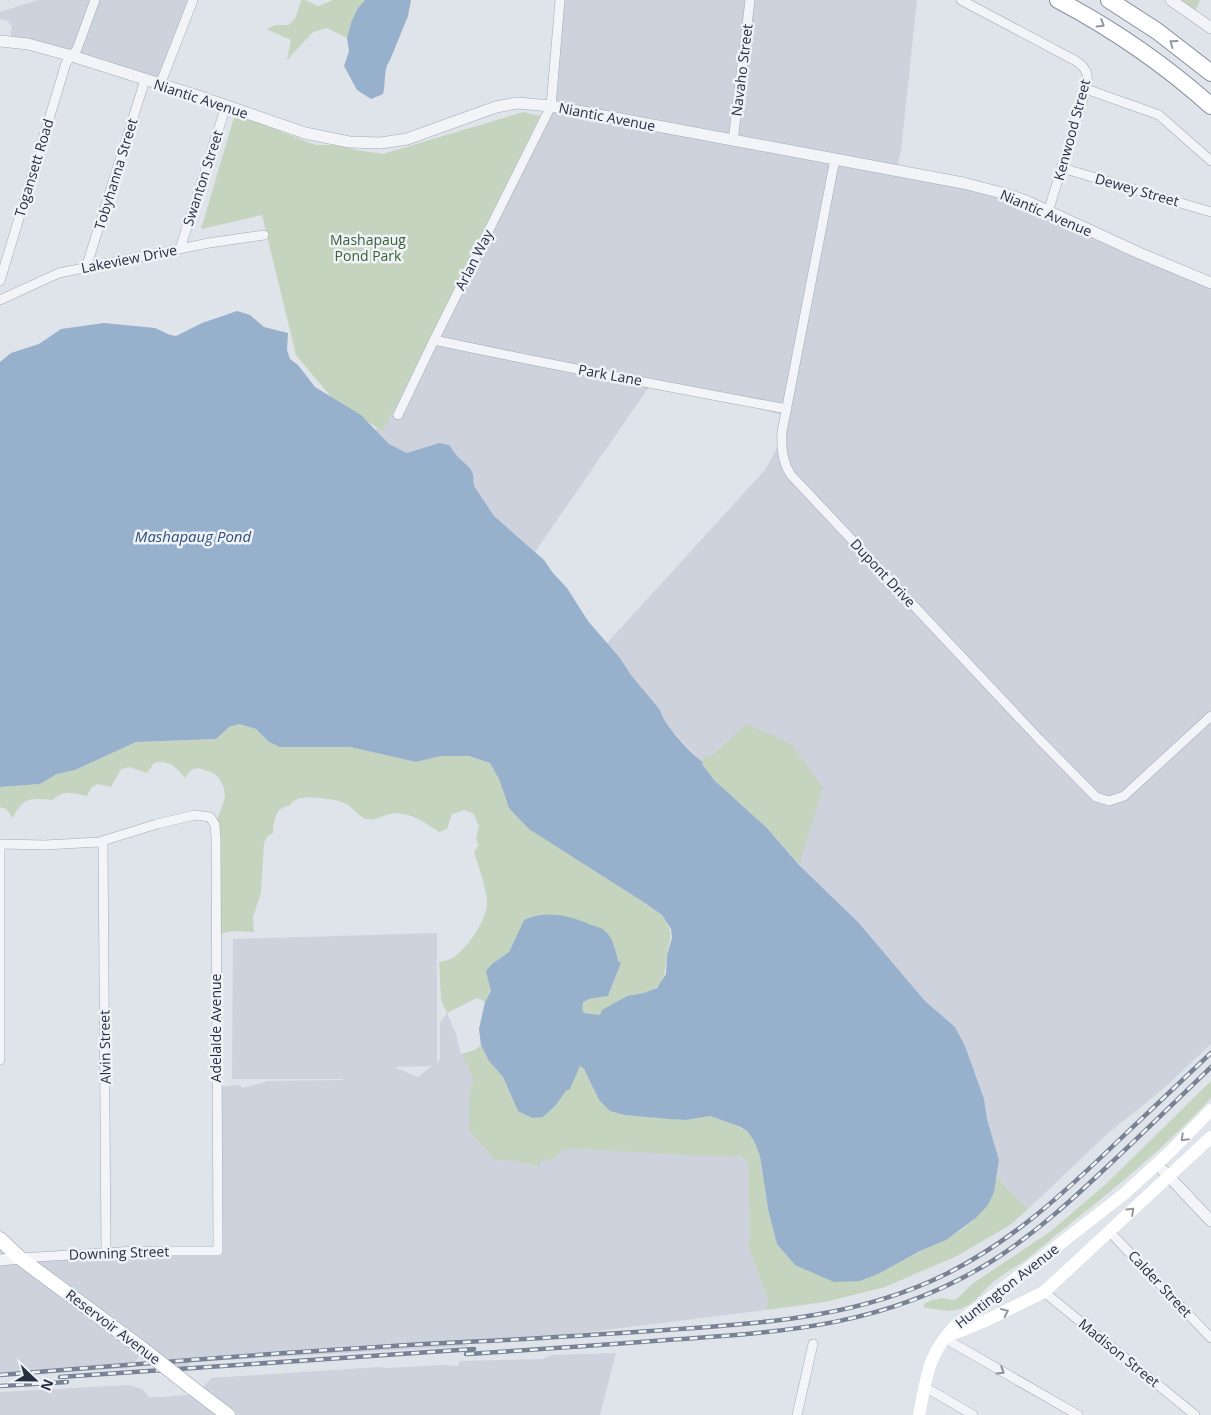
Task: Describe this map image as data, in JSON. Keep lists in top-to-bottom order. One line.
{"streets":{"main road":["Huntington Avenue","Reservoir Avenue"],"street":["Navaho Street","Niantic Avenue","Kenwood Street","Togansett Road","Tobyhanna Street","Swanton Street","Dewey Street","Lakeview Drive","Arlan Way","Park Lane","Dupont Drive","Adelaide Avenue","Alvin Street","Downing Street","Calder Street","Madison Street"]},"crossings":[["Navaho Street","Niantic Avenue"],["Niantic Avenue","Kenwood Street"],["Niantic Avenue","Togansett Road"],["Niantic Avenue","Tobyhanna Street"],["Niantic Avenue","Swanton Street"],["Niantic Avenue","Arlan Way"],["Niantic Avenue","Dupont Drive"],["Kenwood Street","Dewey Street"],["Tobyhanna Street","Lakeview Drive"],["Swanton Street","Lakeview Drive"],["Arlan Way","Park Lane"],["Park Lane","Dupont Drive"],["Adelaide Avenue","Alvin Street"],["Adelaide Avenue","Downing Street"],["Alvin Street","Downing Street"],["Downing Street","Reservoir Avenue"],["Calder Street","Huntington Avenue"],["Huntington Avenue","Madison Street"]],"water":["Mashapaug Pond"],"parks":["Mashapaug Pond Park"],"north":"right"}
